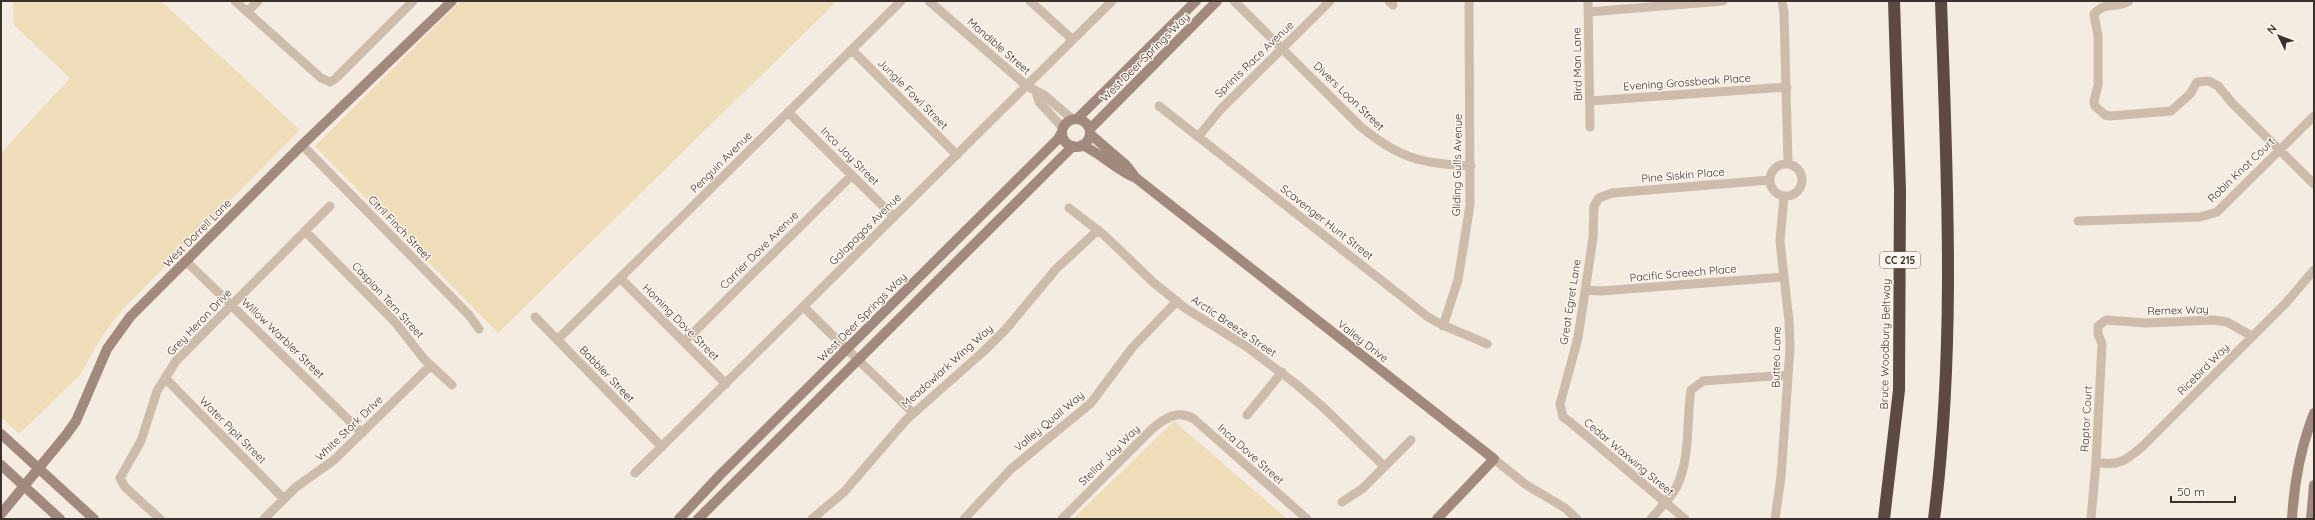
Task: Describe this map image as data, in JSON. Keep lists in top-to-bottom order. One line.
{"streets":{"highway":["CC 215","Bruce Woodbury Beltway"],"main road":["West Deer Springs Way","West Dorrell Lane","Valley Drive"],"street":["Mandible Street","Sprints Race Avenue","Bird Man Lane","Evening Grossbeak Place","Jungle Fowl Street","Divers Loon Street","Inca Jay Street","Penguin Avenue","Gliding Gulls Avenue","Robin Knot Court","Pine Siskin Place","Scavenger Hunt Street","Citril Finch Street","Galapagos Avenue","Carrier Dove Avenue","Pacific Screech Place","Caspian Tern Street","Great Egret Lane","Remex Way","Grey Heron Drive","Homing Dove Street","Arctic Breeze Street","Willow Warbler Street","Butteo Lane","Meadowlark Wing Way","Ricebird Way","Babbler Street","Raptor Court","Valley Quail Way","White Stork Drive","Water Pipit Street","Inca Dove Street","Stellar Jay Way","Cedar Waxwing Street"]},"crossings":[["Mandible Street","West Deer Springs Way"],["Mandible Street","Galapagos Avenue"],["Mandible Street","Valley Drive"],["West Deer Springs Way","Valley Drive"],["Sprints Race Avenue","Divers Loon Street"],["Sprints Race Avenue","Scavenger Hunt Street"],["Bird Man Lane","Evening Grossbeak Place"],["Jungle Fowl Street","Penguin Avenue"],["Jungle Fowl Street","Galapagos Avenue"],["Divers Loon Street","Gliding Gulls Avenue"],["Inca Jay Street","Penguin Avenue"],["Inca Jay Street","Galapagos Avenue"],["Inca Jay Street","Carrier Dove Avenue"],["Penguin Avenue","Homing Dove Street"],["Penguin Avenue","Babbler Street"],["Gliding Gulls Avenue","Scavenger Hunt Street"],["Pine Siskin Place","Great Egret Lane"],["Pine Siskin Place","Butteo Lane"],["Citril Finch Street","West Dorrell Lane"],["Galapagos Avenue","Homing Dove Street"],["Galapagos Avenue","Babbler Street"],["West Dorrell Lane","Willow Warbler Street"],["Carrier Dove Avenue","Homing Dove Street"],["Pacific Screech Place","Great Egret Lane"],["Pacific Screech Place","Butteo Lane"],["Caspian Tern Street","Grey Heron Drive"],["Caspian Tern Street","White Stork Drive"],["Great Egret Lane","Cedar Waxwing Street"],["Remex Way","Ricebird Way"],["Remex Way","Raptor Court"],["Grey Heron Drive","Willow Warbler Street"],["Grey Heron Drive","Water Pipit Street"],["Arctic Breeze Street","Meadowlark Wing Way"],["Arctic Breeze Street","Valley Quail Way"],["Willow Warbler Street","White Stork Drive"],["Ricebird Way","Raptor Court"],["White Stork Drive","Water Pipit Street"],["Inca Dove Street","Stellar Jay Way"]],"scale_bar":"50 m","north":"top left"}
